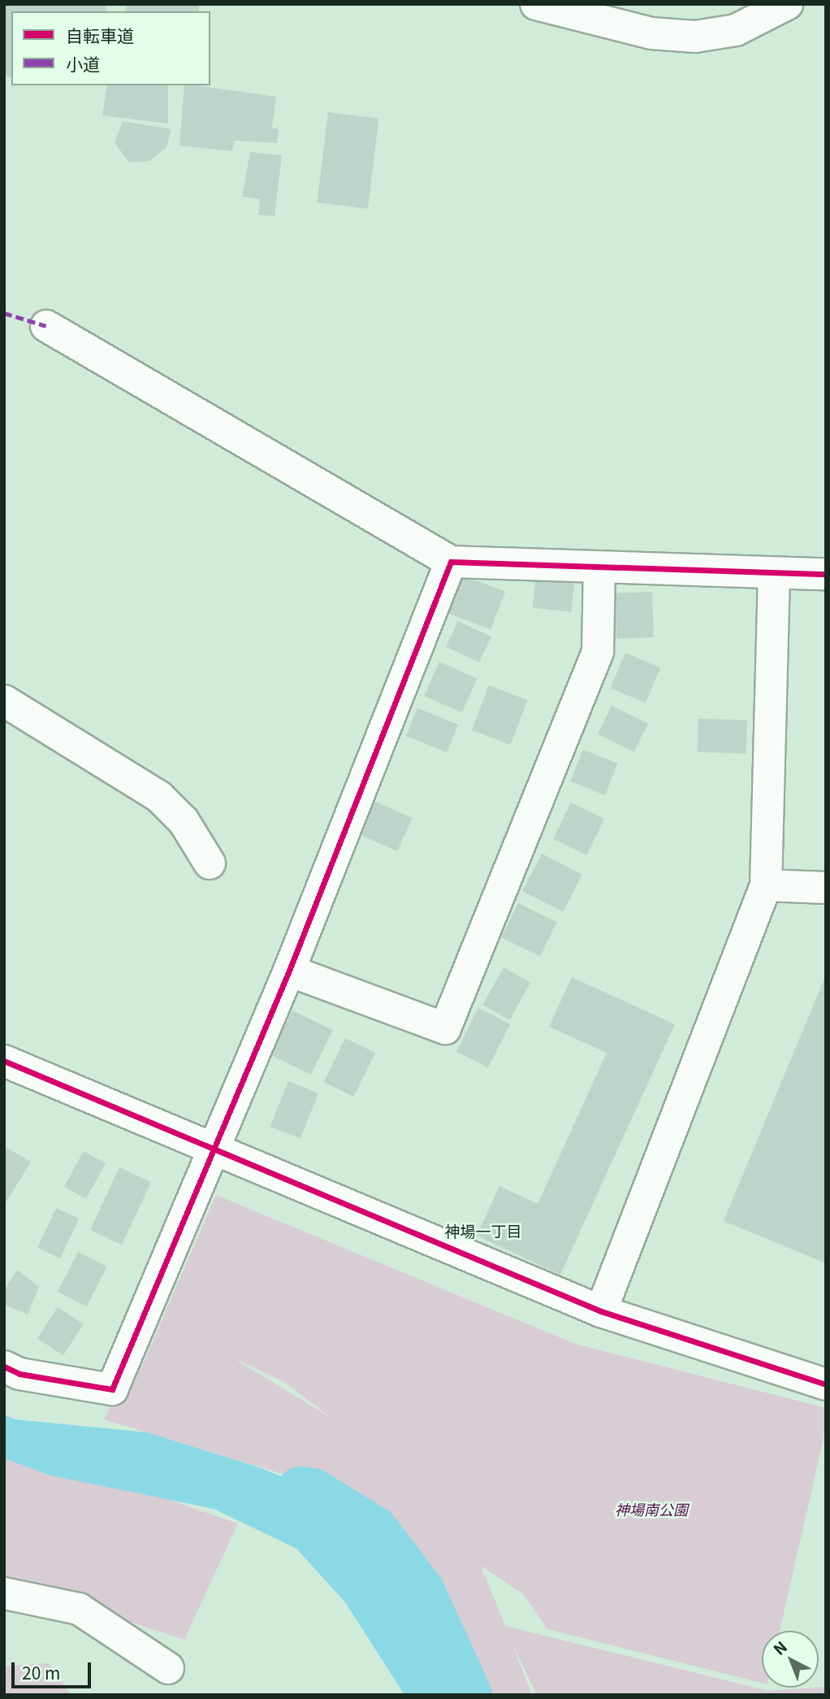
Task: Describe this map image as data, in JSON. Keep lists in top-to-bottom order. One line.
{"districts":["神場一丁目"],"parks":["神場南公園"],"legend":["自転車道","小道"],"scale_bar":"20 m","north":"top left"}
